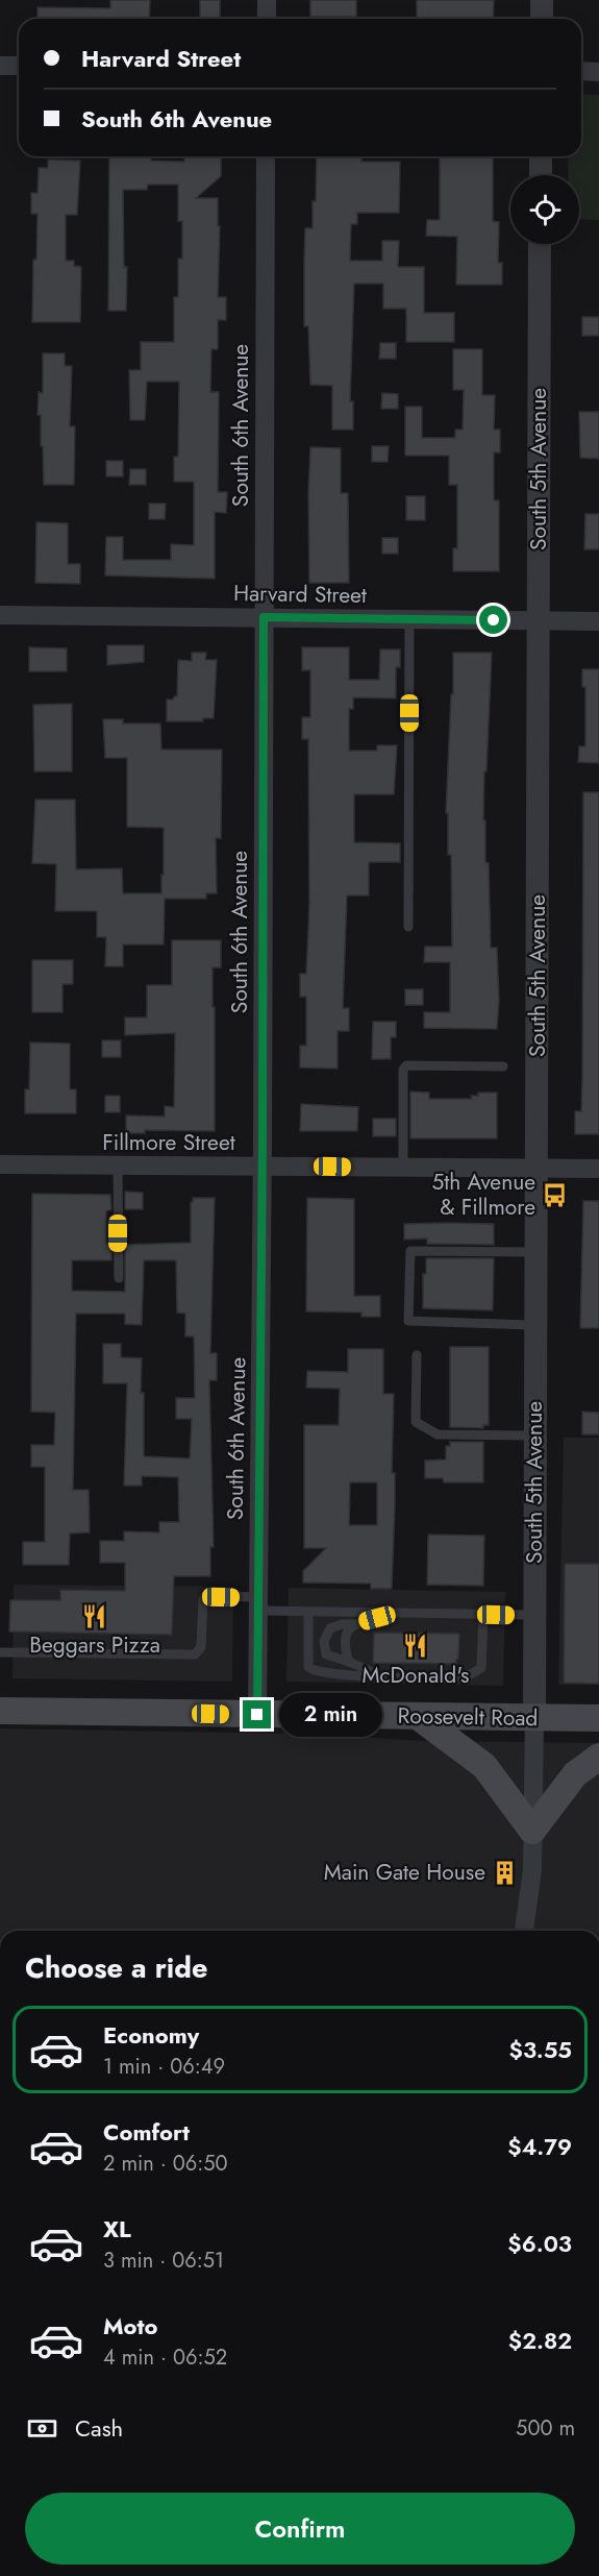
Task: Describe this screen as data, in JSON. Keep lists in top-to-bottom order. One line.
{"streets":{"main road":["Roosevelt Road"],"street":["South 6th Avenue","South 5th Avenue","Harvard Street","Fillmore Street"]},"crossings":[["South 6th Avenue","Harvard Street"],["South 6th Avenue","Fillmore Street"],["South 6th Avenue","Roosevelt Road"],["South 5th Avenue","Harvard Street"],["South 5th Avenue","Fillmore Street"],["South 5th Avenue","Roosevelt Road"]],"places":{"bus stop":["5th Avenue & Fillmore"],"restaurant":["Beggars Pizza","McDonald's"],"building":["Main Gate House"]},"page":{"banner":["Harvard Street","South 6th Avenue"],"bubble":"2 min","heading":"Choose a ride","list":[{"name":"Economy","note":"1 min · 06:49","value":"$3.55"},{"name":"Comfort","note":"2 min · 06:50","value":"$4.79"},{"name":"XL","note":"3 min · 06:51","value":"$6.03"},{"name":"Moto","note":"4 min · 06:52","value":"$2.82"}],"pay":["Cash","500 m"],"buttons":"Confirm"}}
